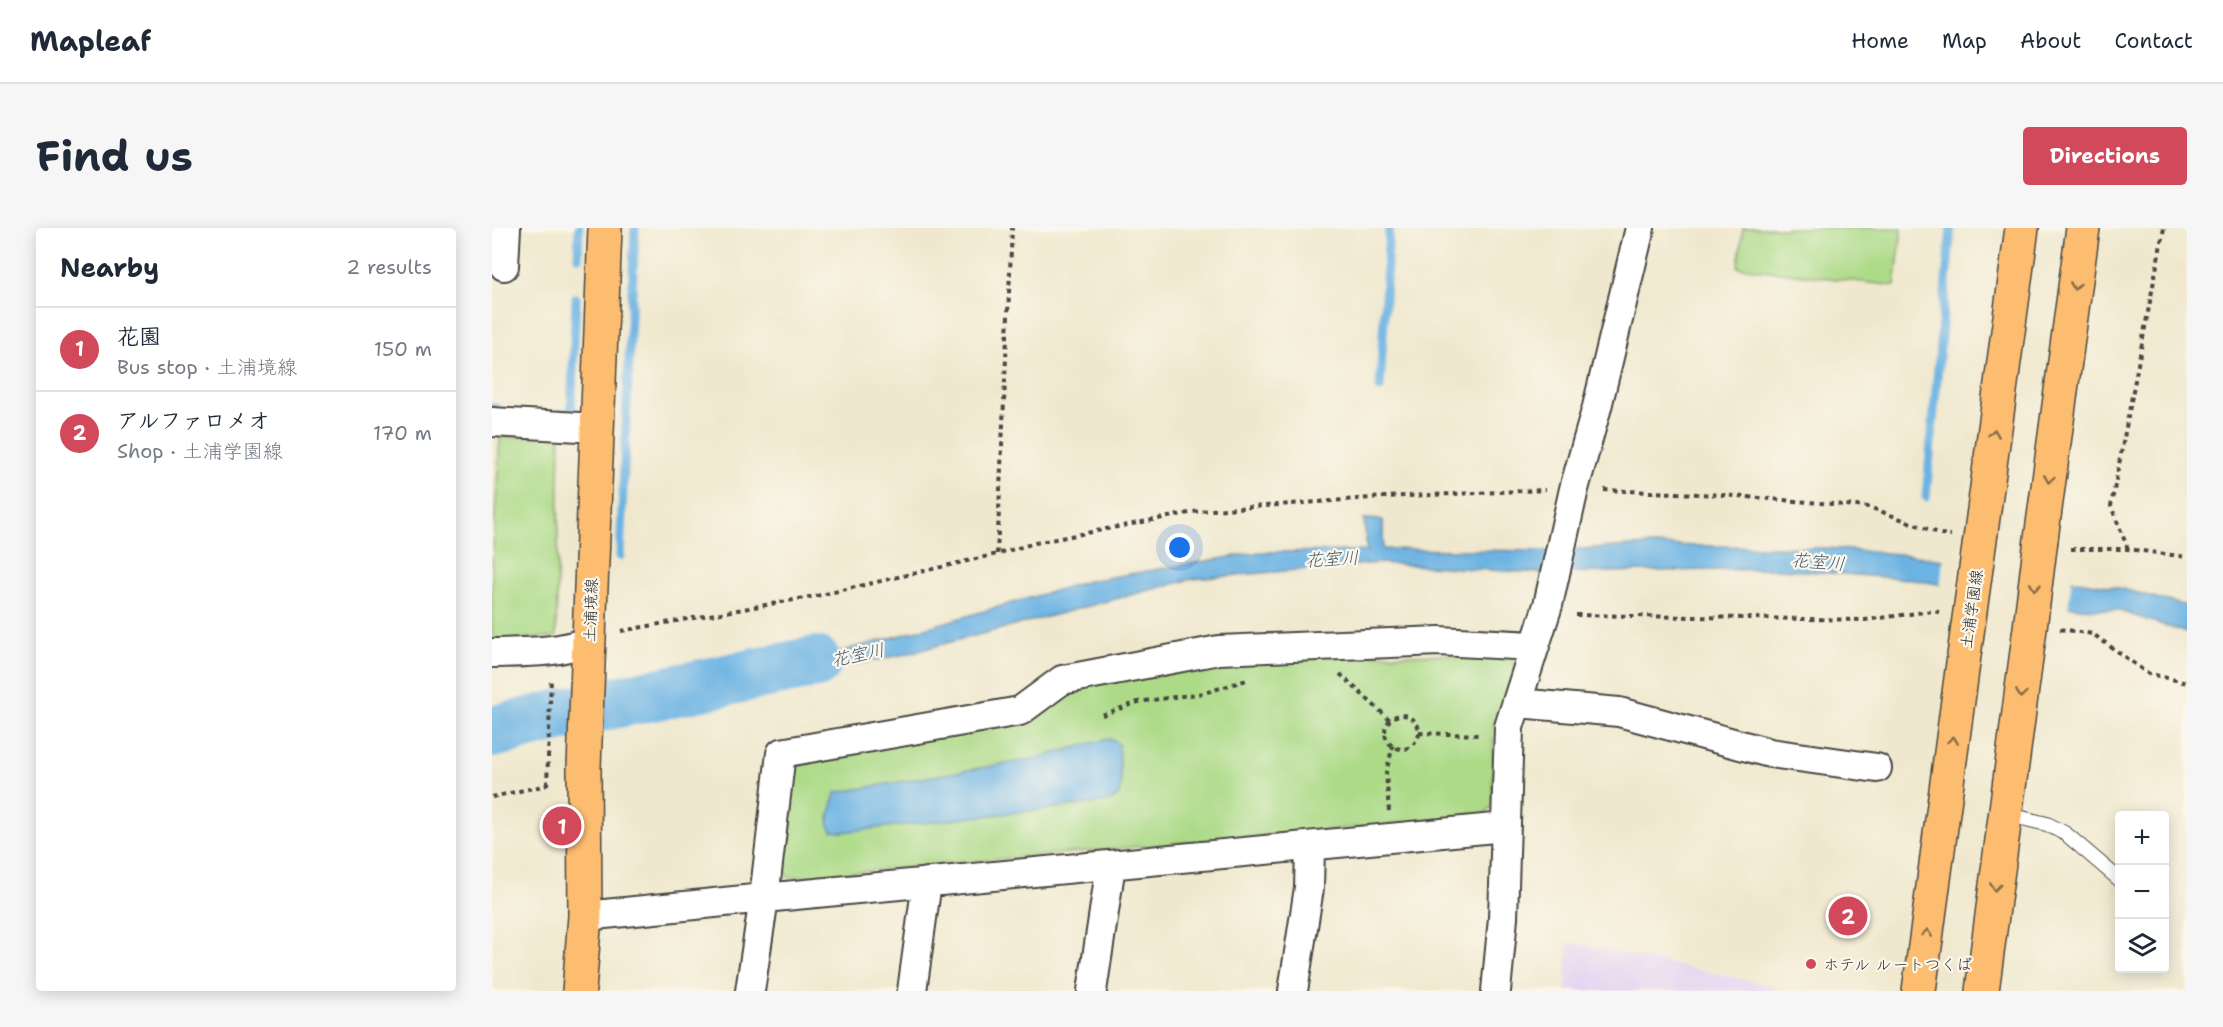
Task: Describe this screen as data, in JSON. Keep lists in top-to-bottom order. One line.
{"streets":{"main road":["土浦学園線","土浦境線"]},"water":["花室川"],"places":["ホテル ルートつくば"],"page":{"header":"Mapleaf","nav":["Home","Map","About","Contact"],"buttons":"Directions","title":"Find us","heading":["Nearby","2 results"],"list":[{"mark":"1","name":"花園","note":"Bus stop · 土浦境線","value":"150 m"},{"mark":"2","name":"アルファロメオ","note":"Shop · 土浦学園線","value":"170 m"}],"pins":["1","2"],"map_buttons":["+","−"]}}
